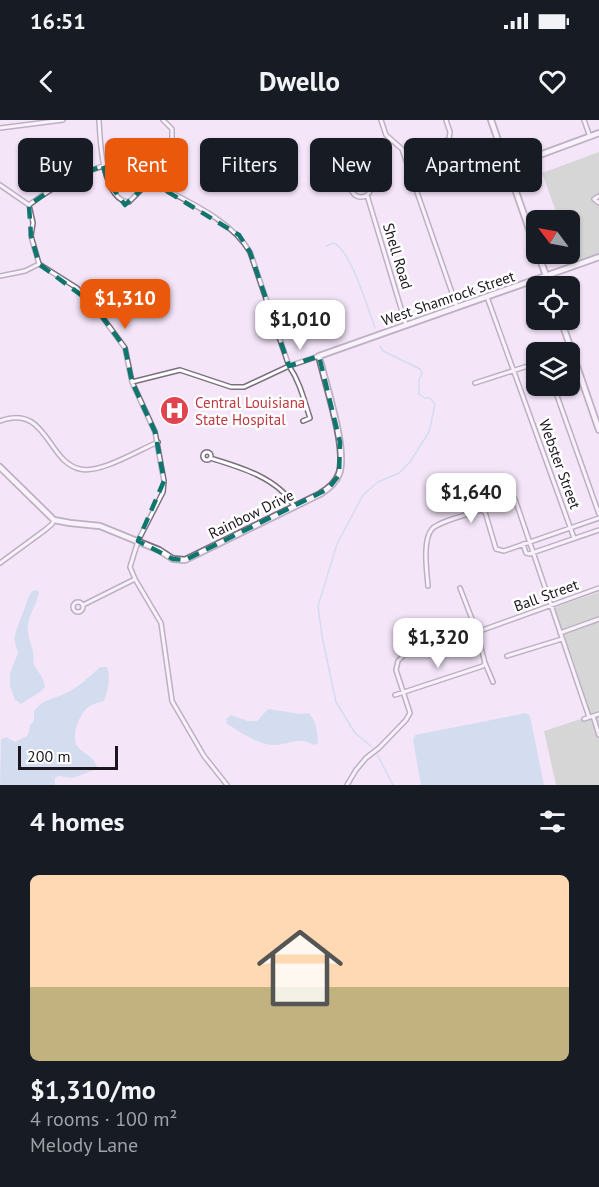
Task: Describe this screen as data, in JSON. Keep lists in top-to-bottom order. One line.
{"streets":{"street":["Shell Road","West Shamrock Street","Webster Street","Rainbow Drive","Ball Street"]},"crossings":[["Shell Road","West Shamrock Street"],["West Shamrock Street","Webster Street"],["West Shamrock Street","Rainbow Drive"]],"places":{"hospital":["Central Louisiana State Hospital"]},"scale_bar":"200 m","north":"top left","page":{"status":"16:51","header":"Dwello","chip":["Buy","Rent","Filters","New","Apartment"],"price":["$1,310","$1,010","$1,640","$1,320"],"scale":"200 m","heading":"4 homes","list":[{"name":"$1,310/mo","note":"4 rooms · 100 m² · Melody Lane"}]}}
